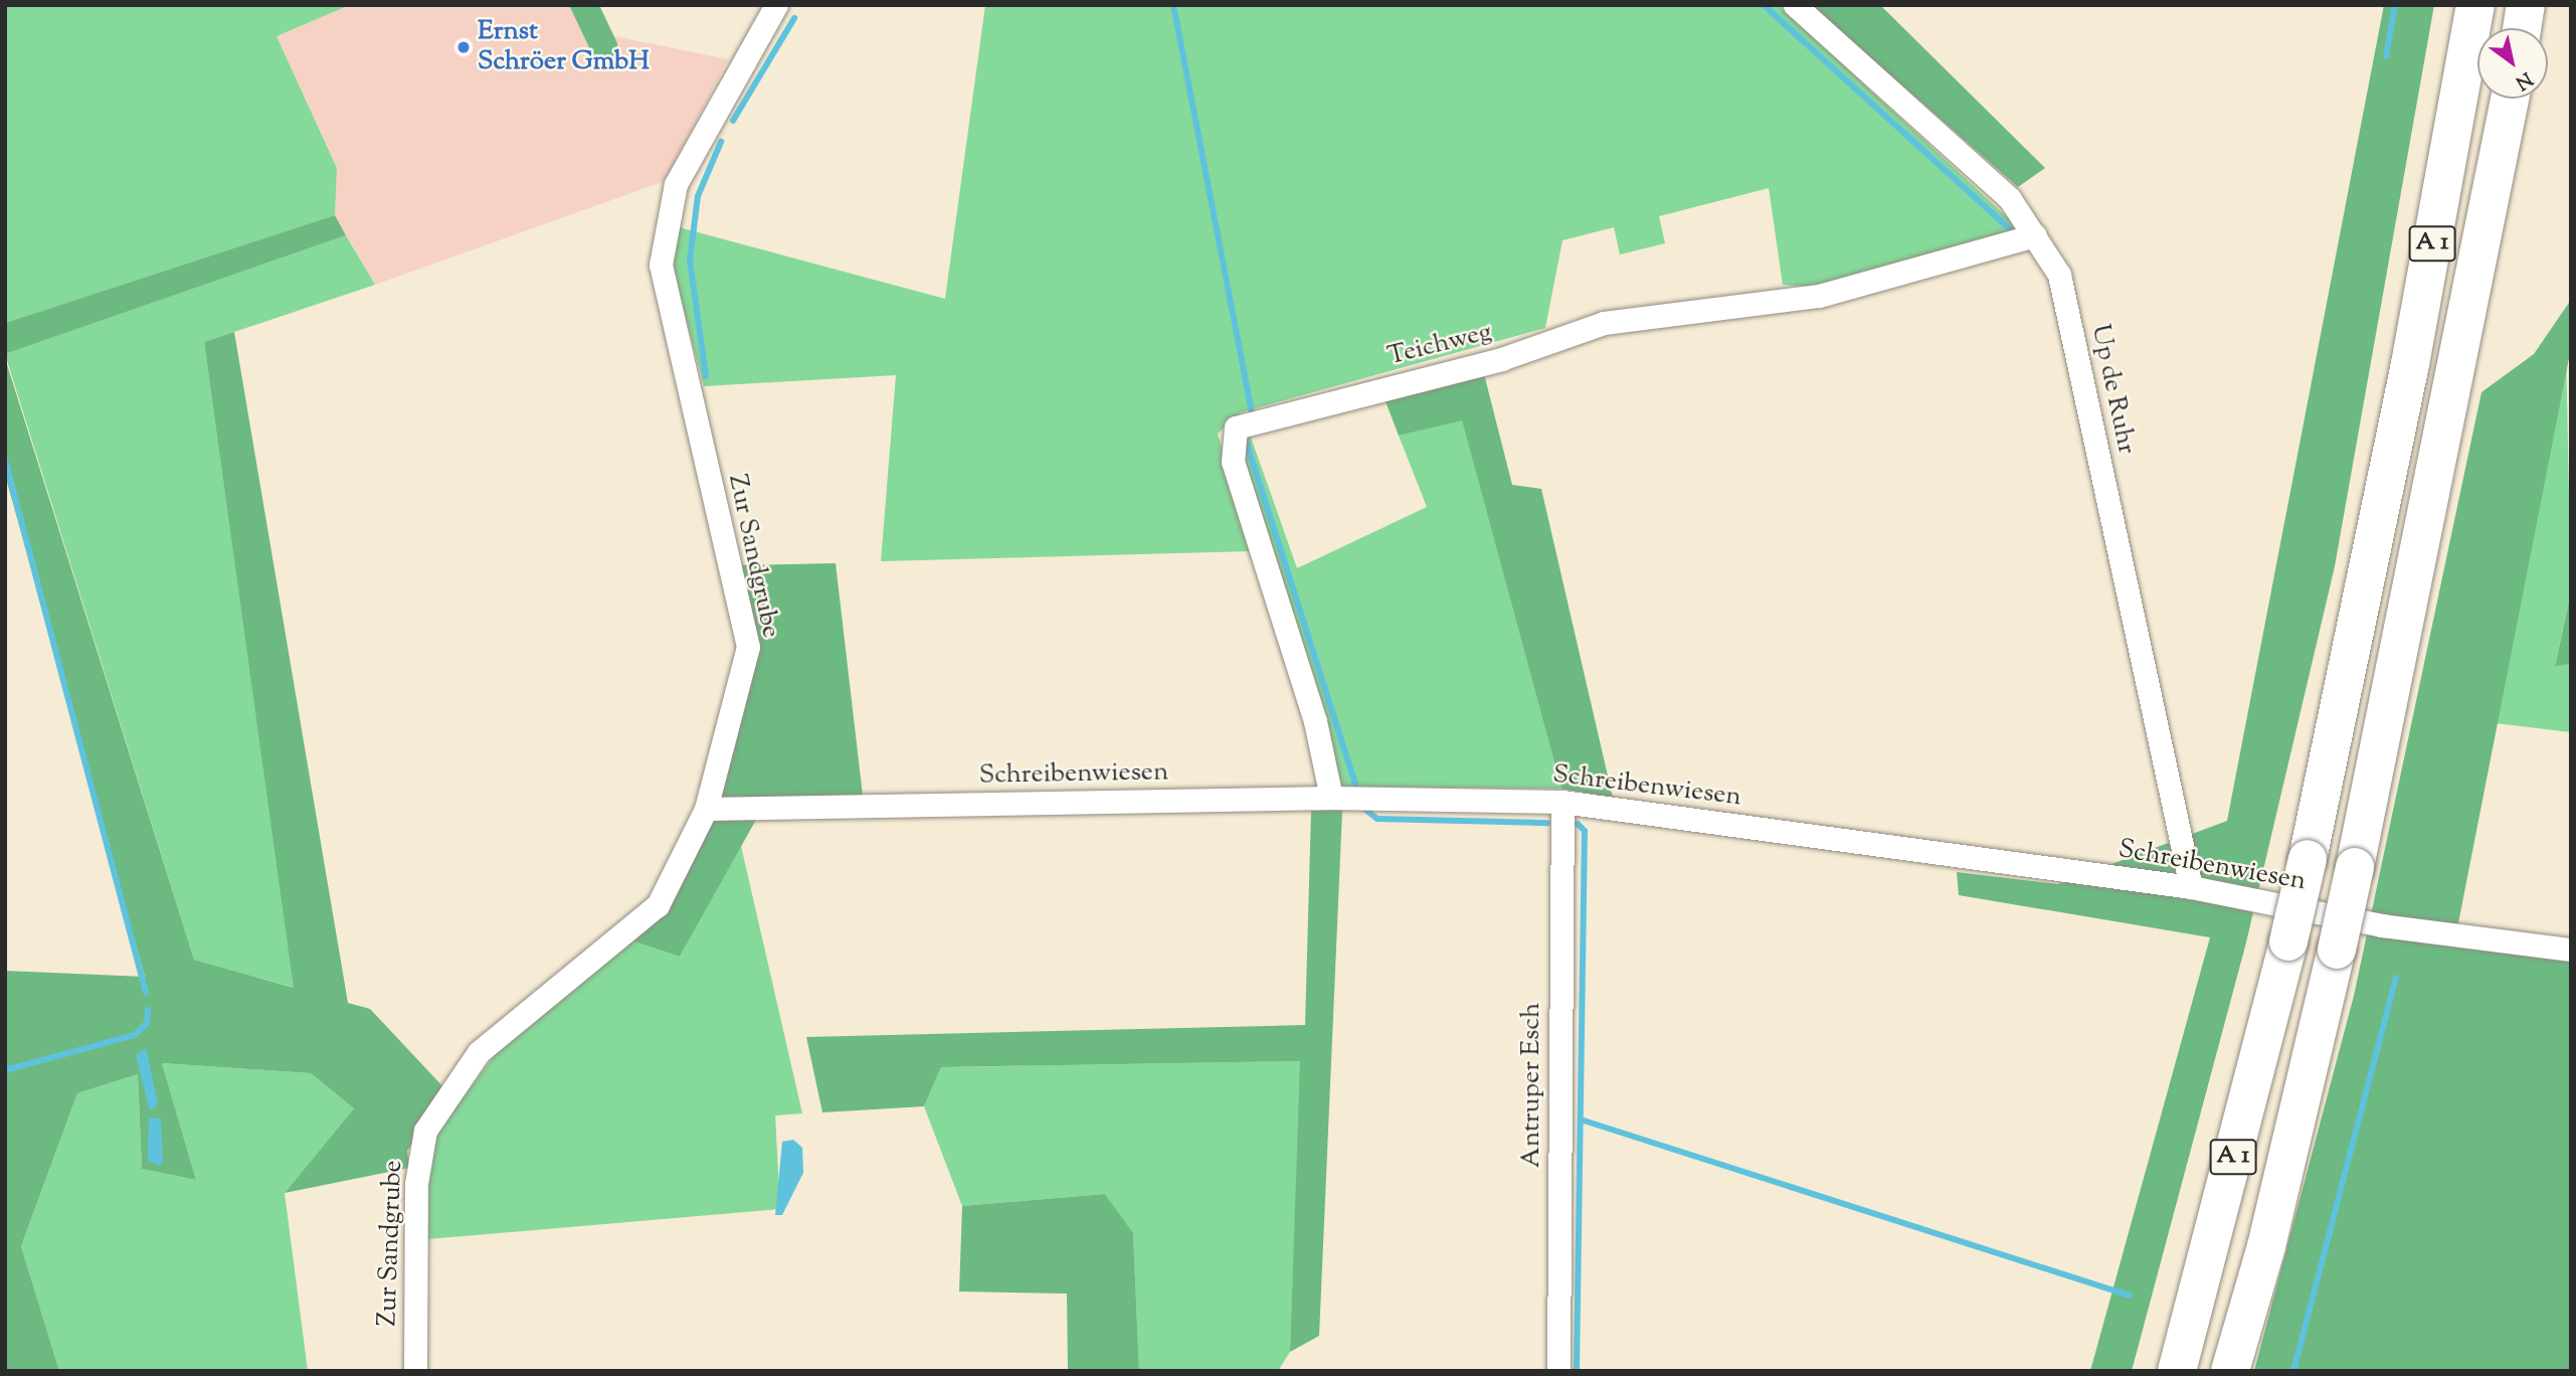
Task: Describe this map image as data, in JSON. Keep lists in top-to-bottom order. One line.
{"streets":{"highway":["A 1"],"street":["Teichweg","Up de Ruhr","Zur Sandgrube","Schreibenwiesen","Antruper Esch"]},"crossings":[["Teichweg","Up de Ruhr"],["Teichweg","Schreibenwiesen"],["Up de Ruhr","Schreibenwiesen"],["Zur Sandgrube","Schreibenwiesen"],["Schreibenwiesen","Antruper Esch"]],"places":["Ernst Schröer GmbH"],"north":"bottom right"}
